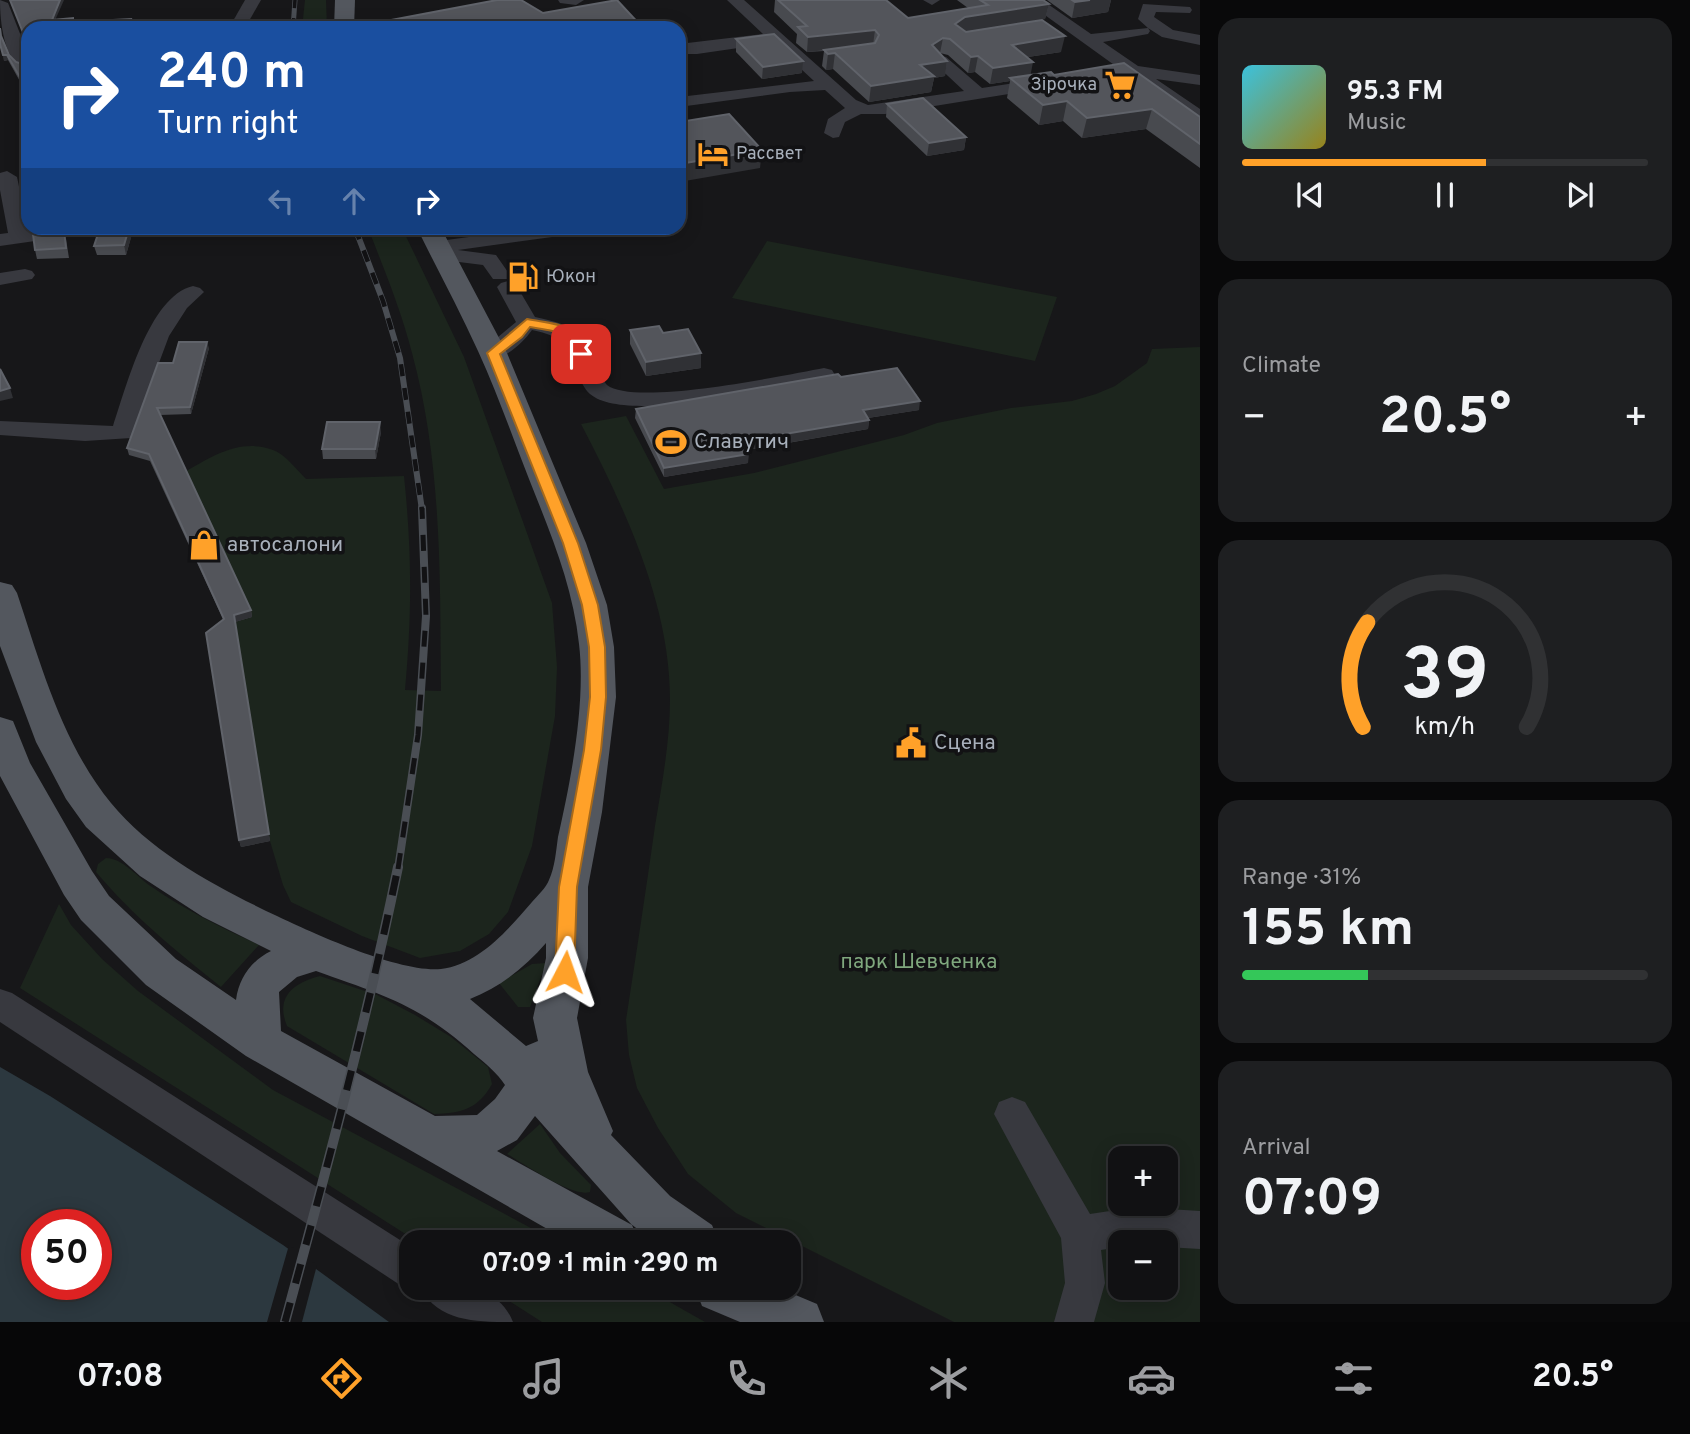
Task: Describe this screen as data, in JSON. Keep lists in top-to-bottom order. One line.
{"parks":["парк Шевченка"],"places":{"supermarket":["Зірочка"],"hotel":["Рассвет"],"fuel station":["Юкон"],"sports":["Славутич"],"shop":["автосалони"],"public building":["Сцена"]},"page":{"turn":["240 m","Turn right"],"song":["95.3 FM","Music"],"tile":["Climate",["Range · 31%","155 km"],["Arrival","07:09"]],"heat":["−","20.5°","+"],"map_buttons":["+","−"],"limit":"50","trip":"07:09 · 1 min · 290 m","tabs":["07:08","20.5°"],"gauge":["39","km/h"]}}
